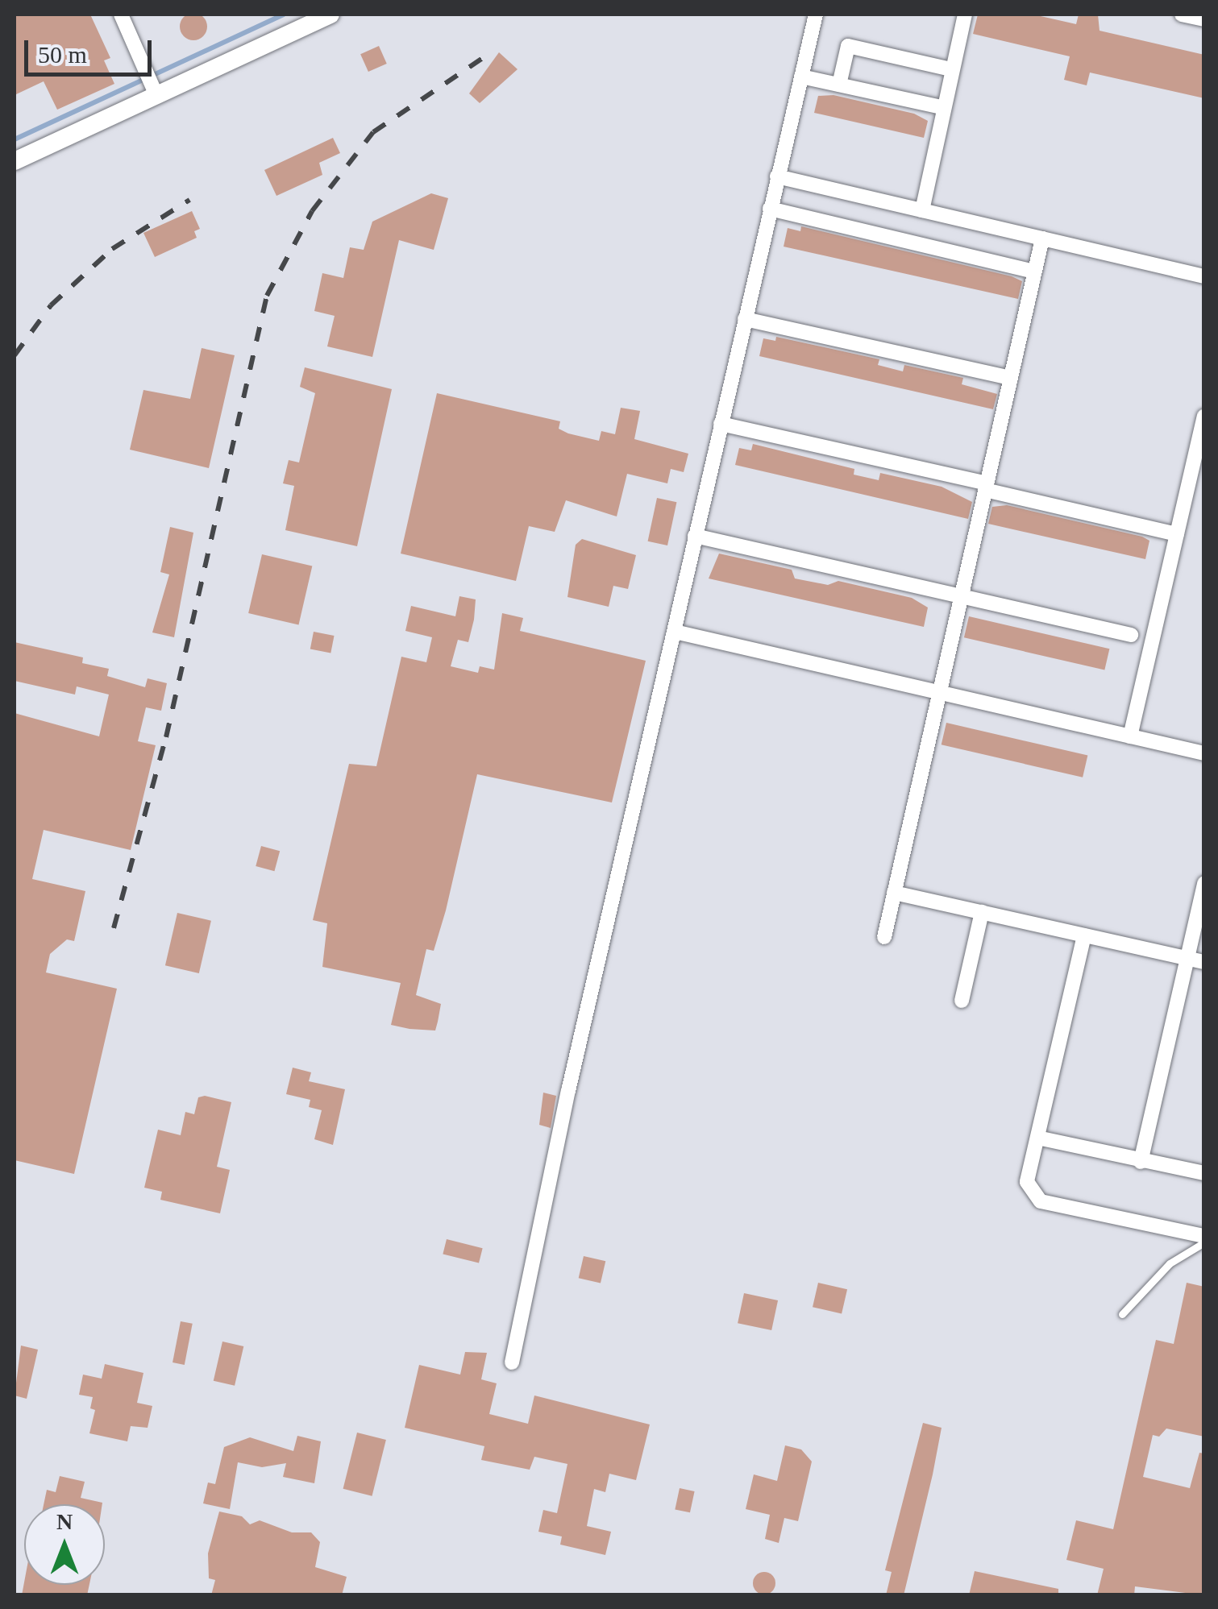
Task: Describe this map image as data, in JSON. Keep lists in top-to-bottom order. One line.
{"scale_bar":"50 m","north":"top"}
